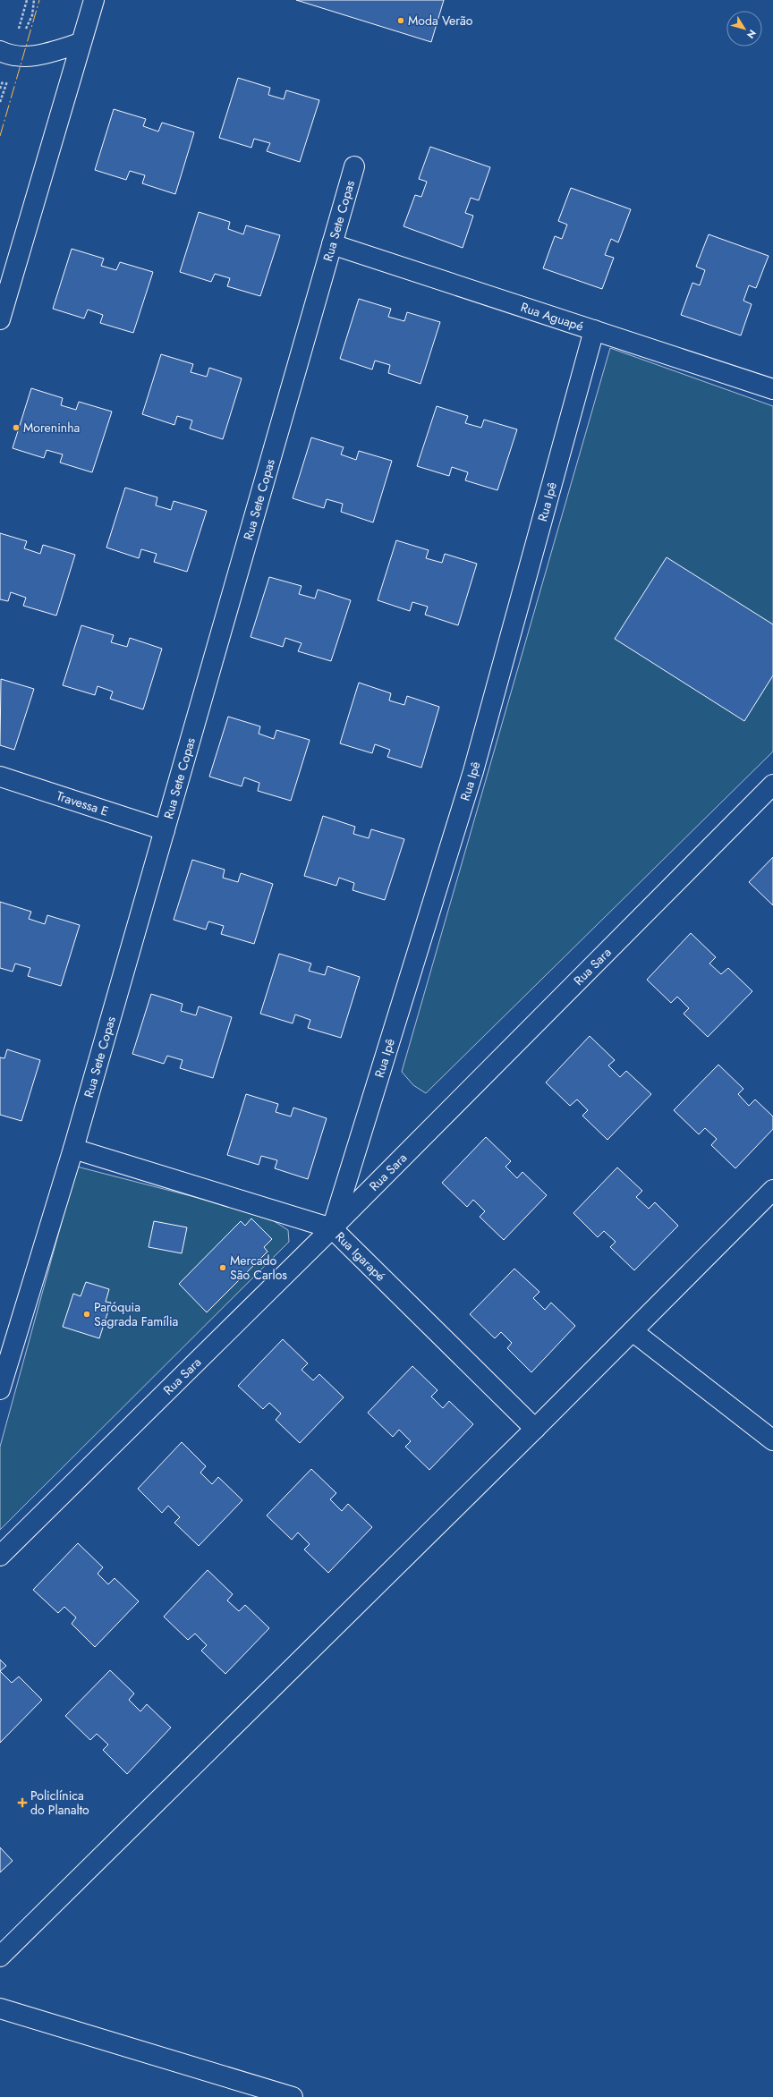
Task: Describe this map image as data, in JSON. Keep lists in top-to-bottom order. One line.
{"streets":{"street":["Rua Sete Copas","Rua Aguapé","Rua Ipê","Travessa E","Rua Sara","Rua Igarapé"]},"crossings":[["Rua Sete Copas","Rua Aguapé"],["Rua Sete Copas","Travessa E"],["Rua Sete Copas","Rua Igarapé"],["Rua Aguapé","Rua Ipê"],["Rua Ipê","Rua Sara"],["Rua Ipê","Rua Igarapé"],["Rua Sara","Rua Igarapé"]],"places":{"other":["Moda Verão","Moreninha","Mercado São Carlos","Paróquia Sagrada Família"],"health":["Policlínica do Planalto"]},"north":"bottom right"}
